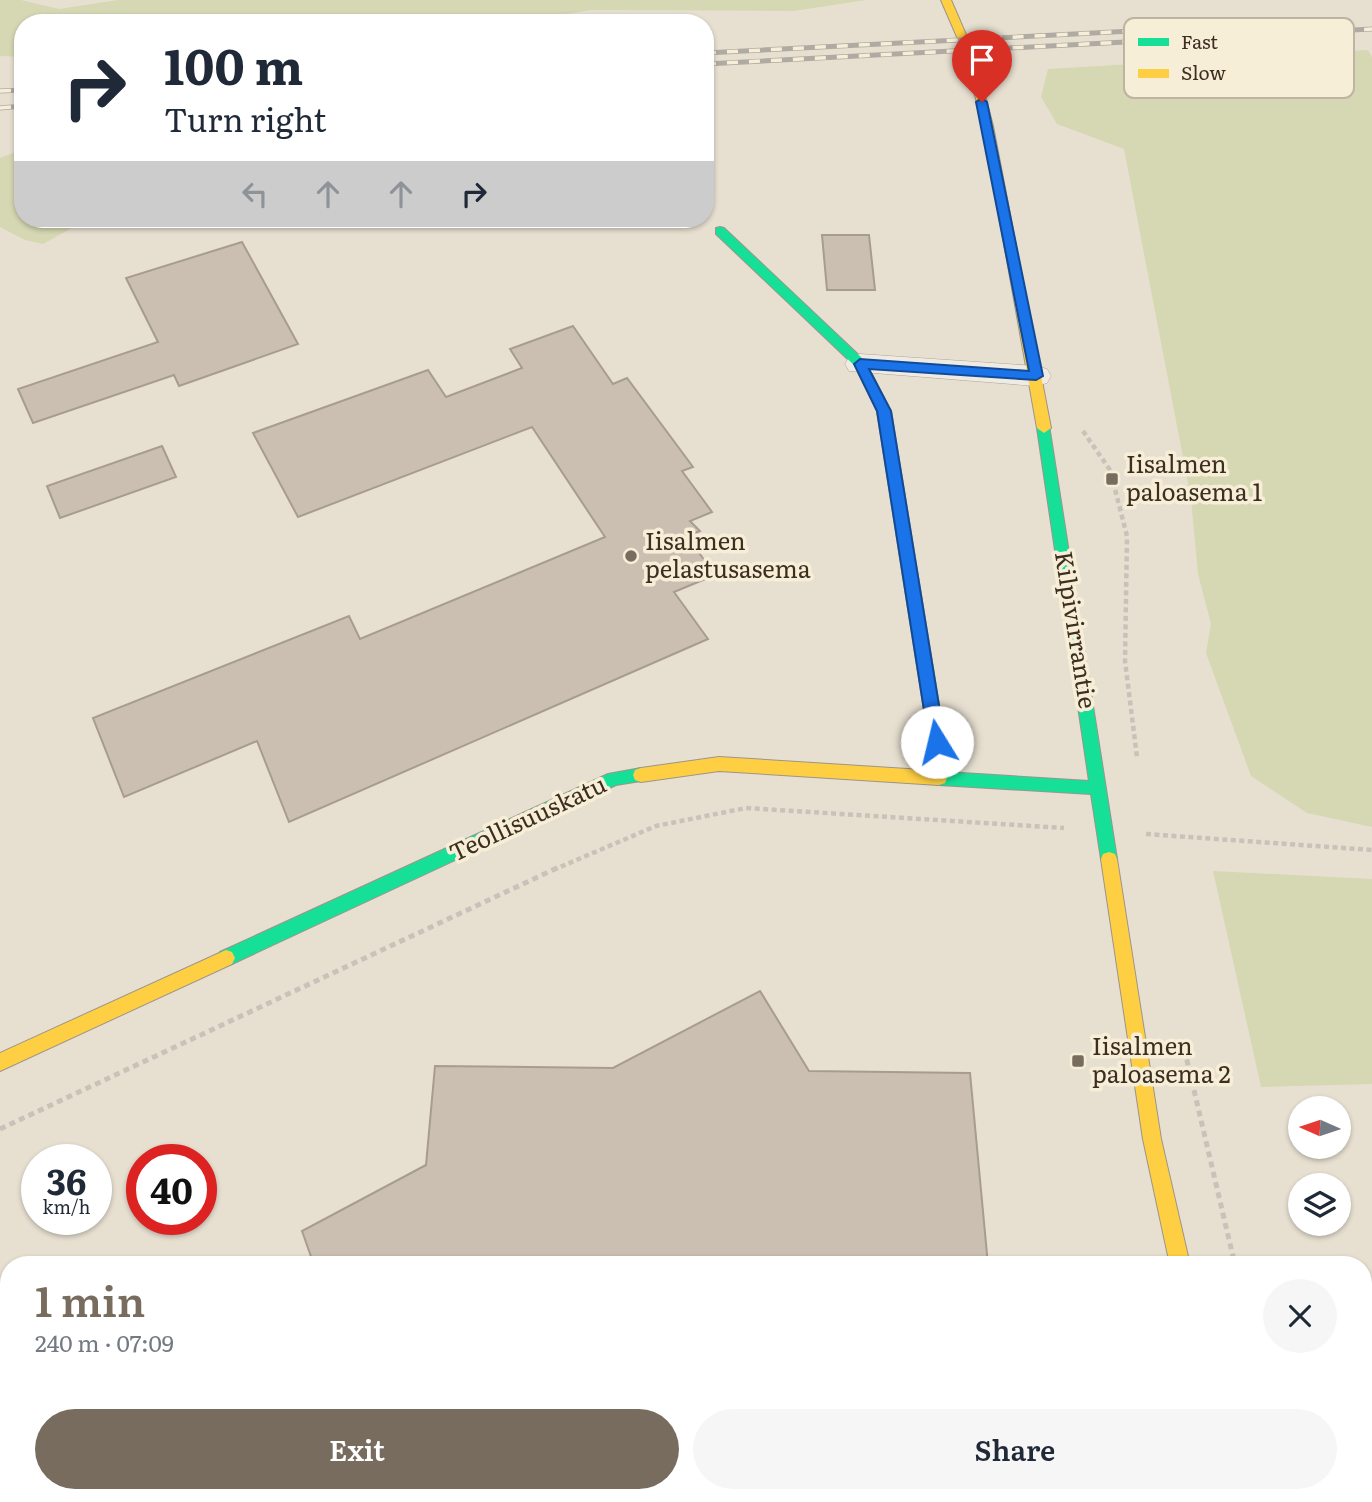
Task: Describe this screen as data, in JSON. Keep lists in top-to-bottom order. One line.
{"streets":{"street":["Kilpivirrantie","Teollisuuskatu"]},"crossings":[["Kilpivirrantie","Teollisuuskatu"]],"places":{"transit":["Iisalmen paloasema 1","Iisalmen paloasema 2"],"other":["Iisalmen pelastusasema"]},"legend":["Fast","Slow"],"north":"left","page":{"turn":["100 m","Turn right"],"speed":"36 km/h","limit":"40","heading":["1 min","240 m · 07:09"],"buttons":["Exit","Share"]}}
